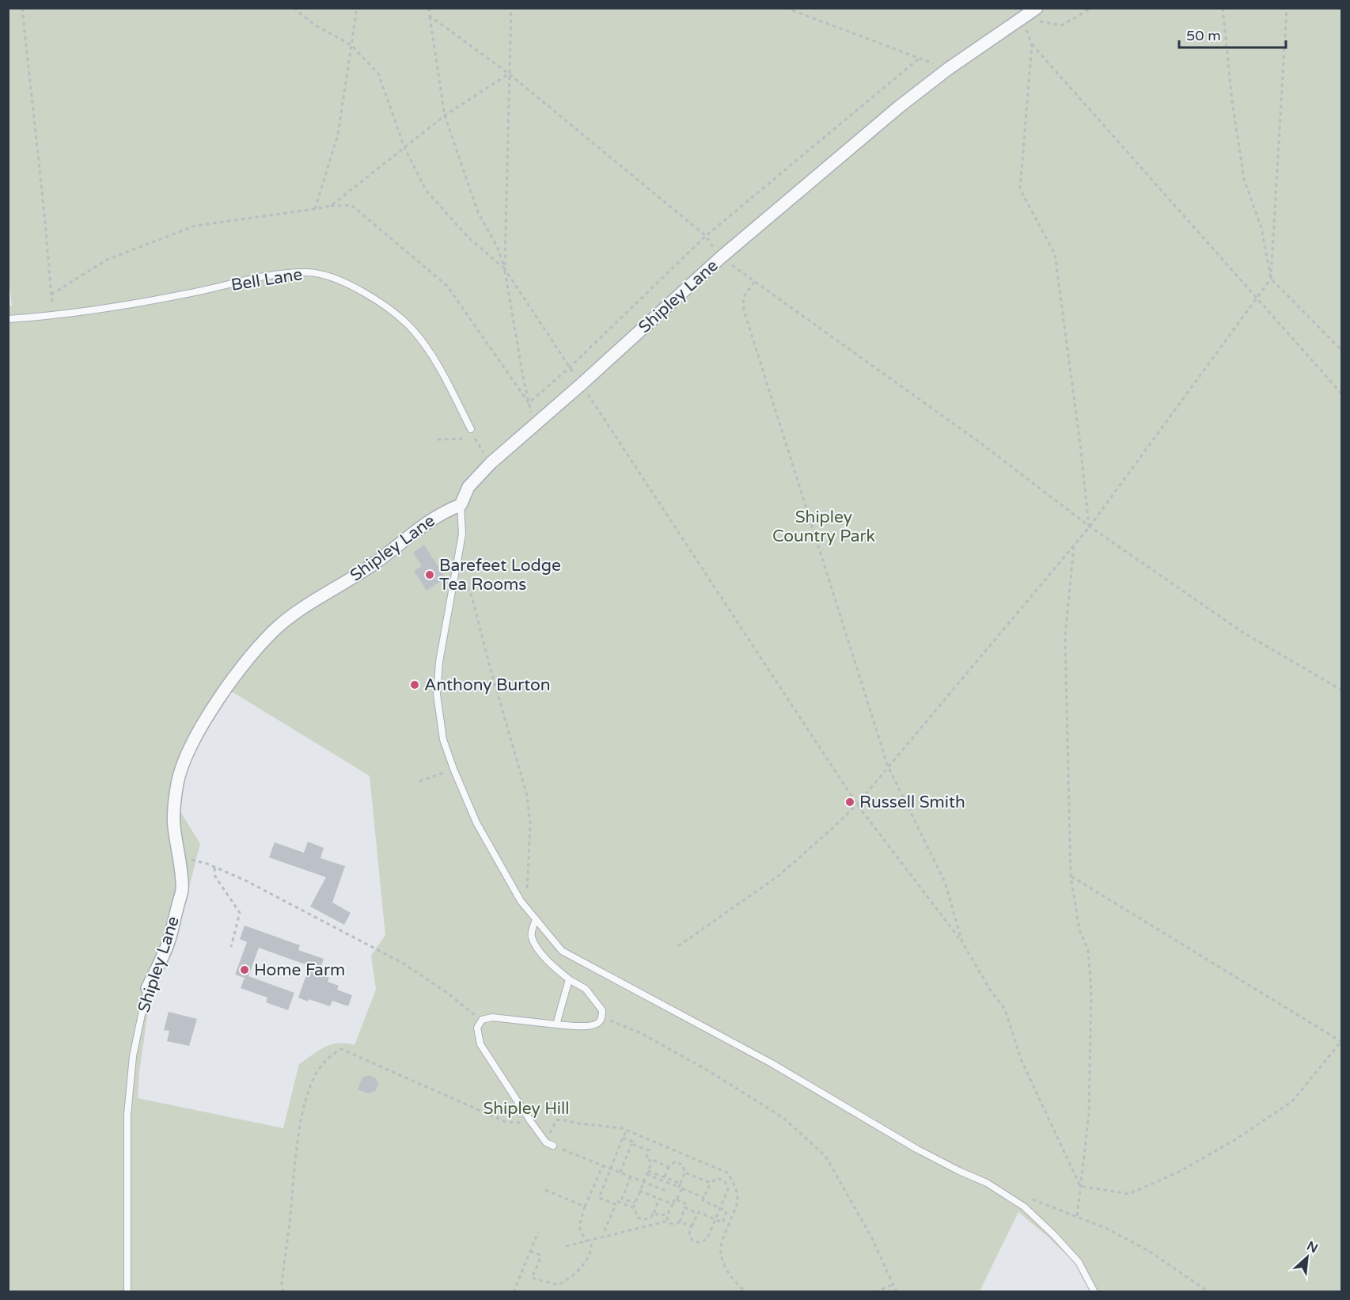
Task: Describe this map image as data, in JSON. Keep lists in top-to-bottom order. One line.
{"streets":{"street":["Shipley Lane"],"lane":["Bell Lane"]},"parks":["Shipley Country Park","Shipley Hill"],"places":["Barefeet Lodge Tea Rooms","Anthony Burton","Russell Smith","Home Farm"],"scale_bar":"50 m","north":"top right"}
